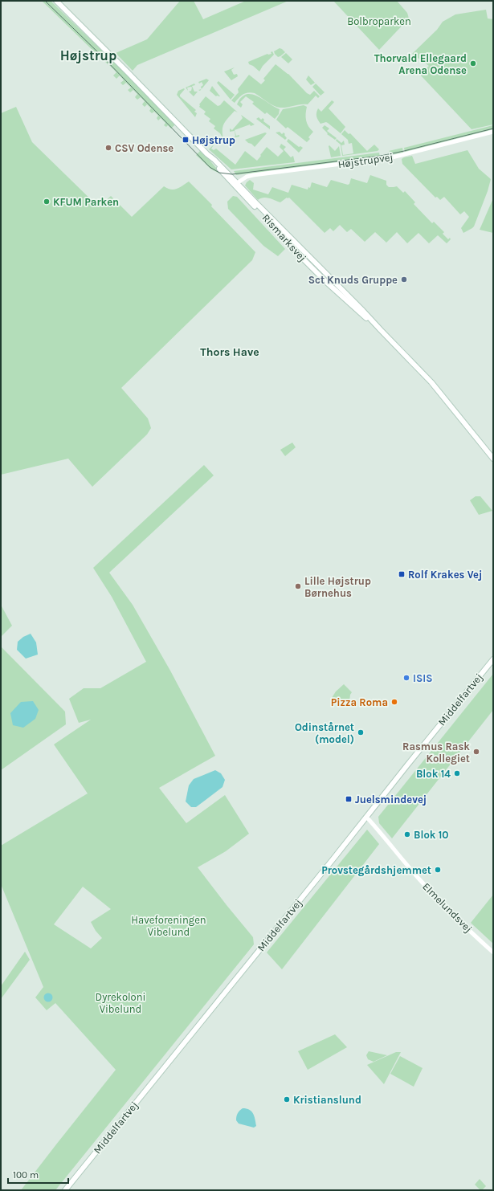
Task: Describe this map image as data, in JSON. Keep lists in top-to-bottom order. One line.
{"streets":{"main road":["Rismarksvej","Middelfartvej"],"street":["Højstrupvej","Elmelundsvej"]},"crossings":[["Højstrupvej","Rismarksvej"],["Middelfartvej","Elmelundsvej"]],"districts":["Højstrup","Thors Have"],"parks":["Bolbroparken","Haveforeningen Vibelund","Dyrekoloni Vibelund"],"places":{"other":["Thorvald Ellegaard Arena Odense","CSV Odense","KFUM Parken","Sct Knuds Gruppe","Lille Højstrup Børnehus","ISIS","Pizza Roma","Odinstårnet (model)","Rasmus Rask Kollegiet","Blok 14","Blok 10","Provstegårdshjemmet","Kristianslund"],"transit":["Højstrup","Rolf Krakes Vej","Juelsmindevej"]},"scale_bar":"100 m"}
